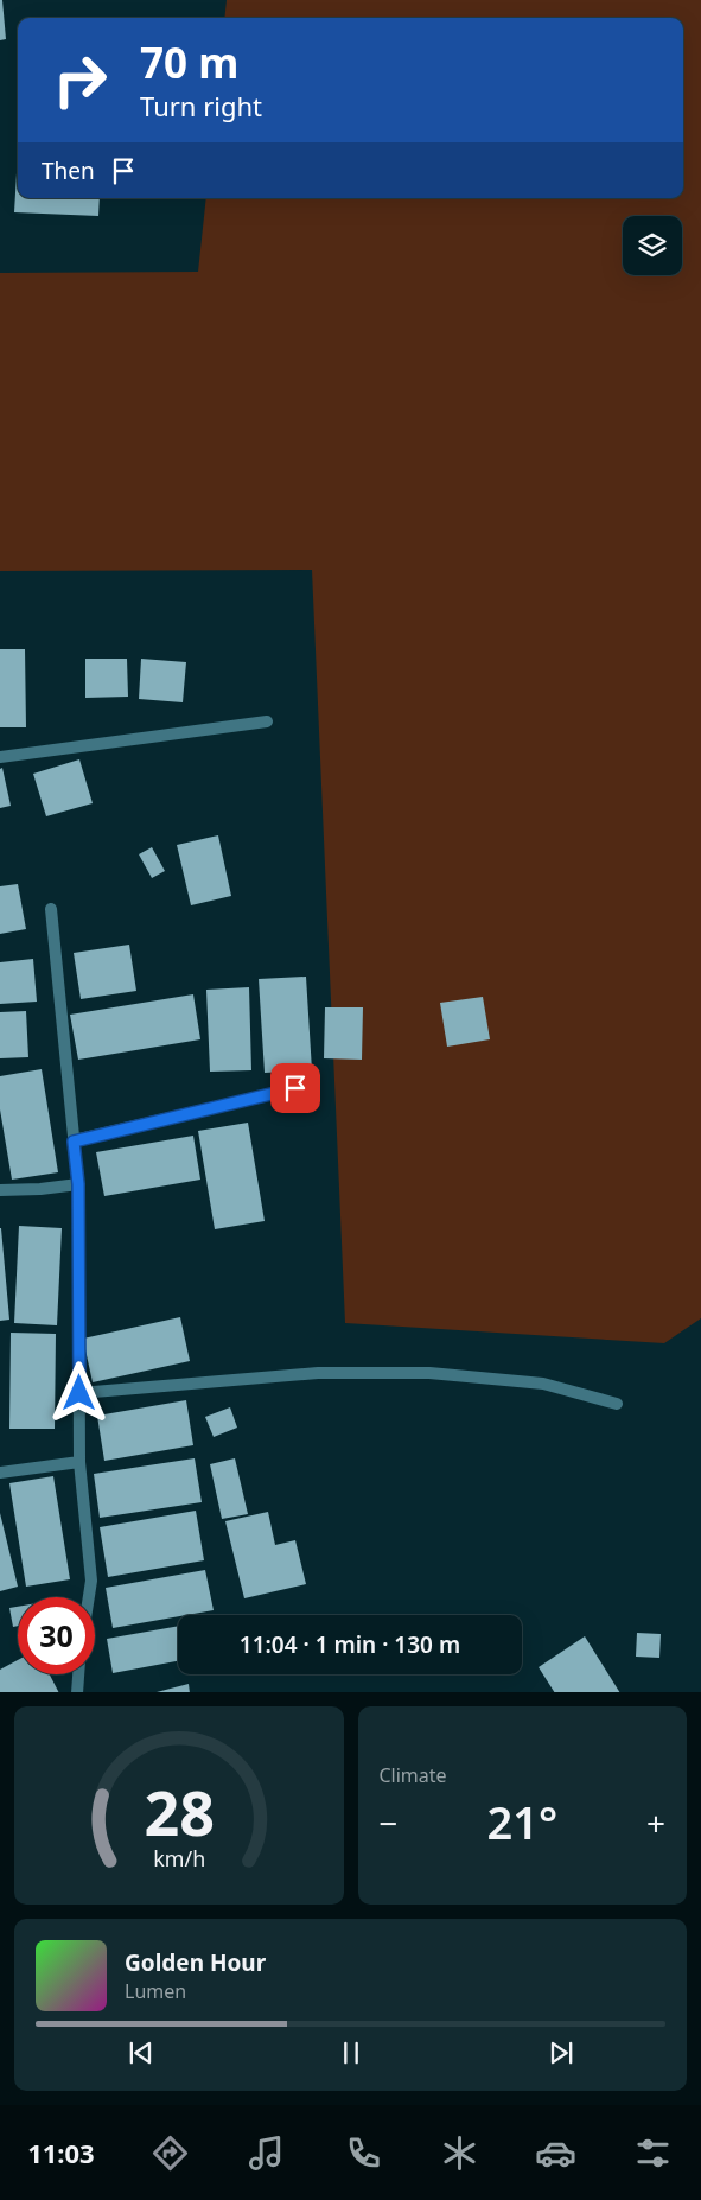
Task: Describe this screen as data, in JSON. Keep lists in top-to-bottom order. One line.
{"page":{"turn":["70 m","Turn right"],"then":"Then","limit":"30","trip":"11:04 · 1 min · 130 m","tile":"Climate","heat":["−","21°","+"],"song":["Golden Hour","Lumen"],"tabs":"11:03","gauge":["28","km/h"]}}
